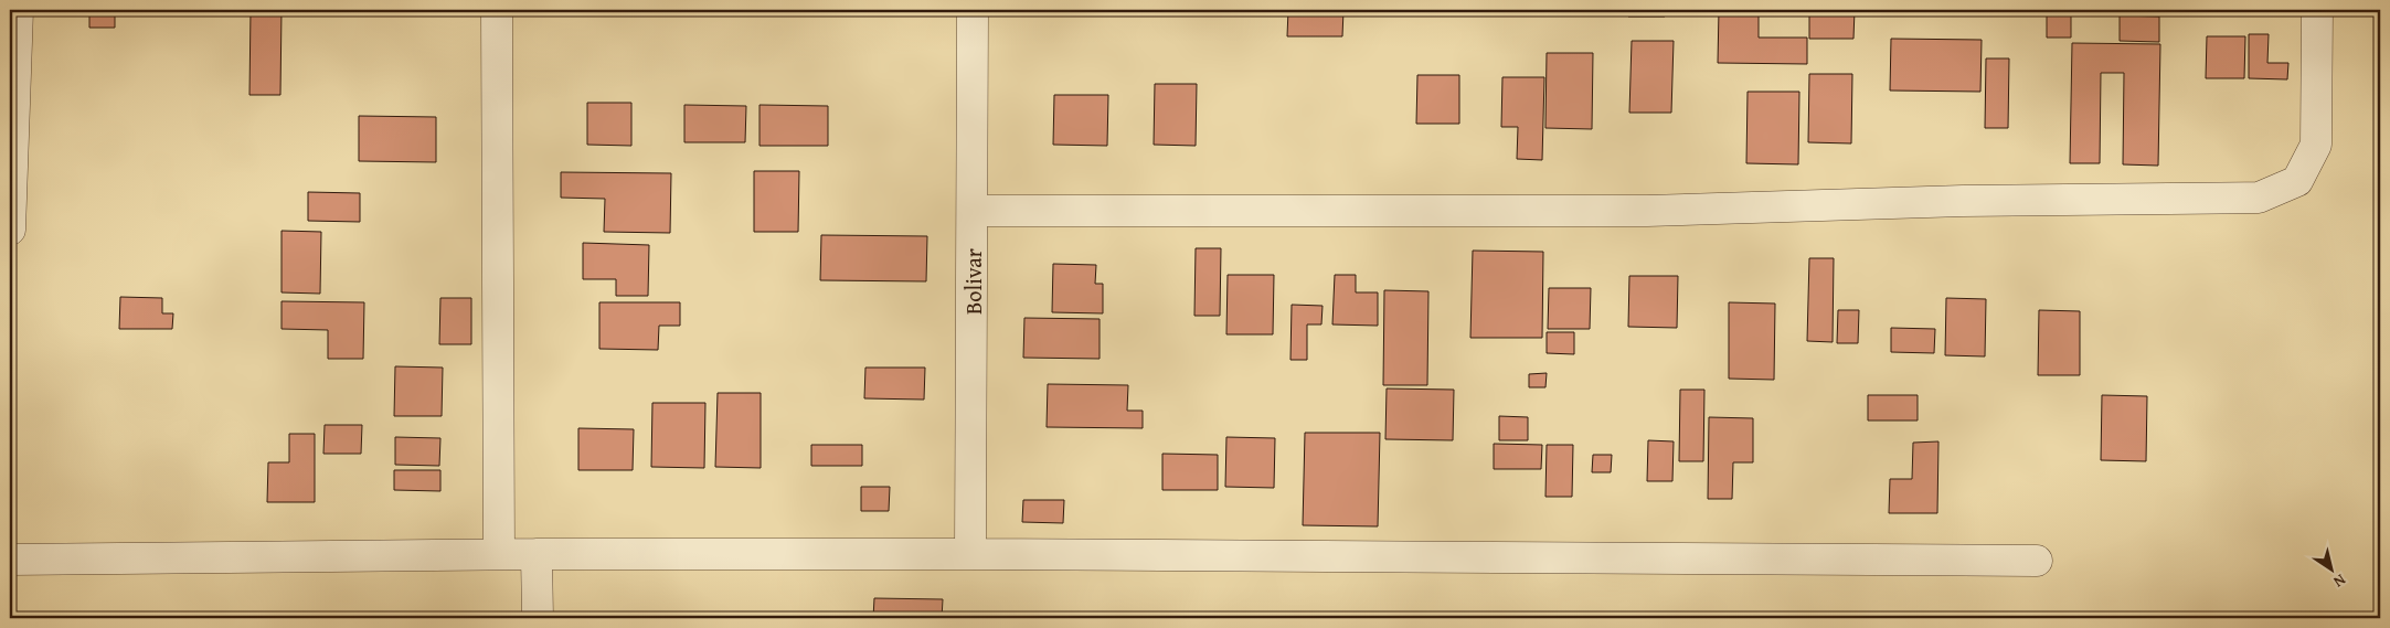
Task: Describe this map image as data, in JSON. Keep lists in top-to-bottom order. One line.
{"streets":{"street":["Bolivar"]},"north":"bottom right"}
